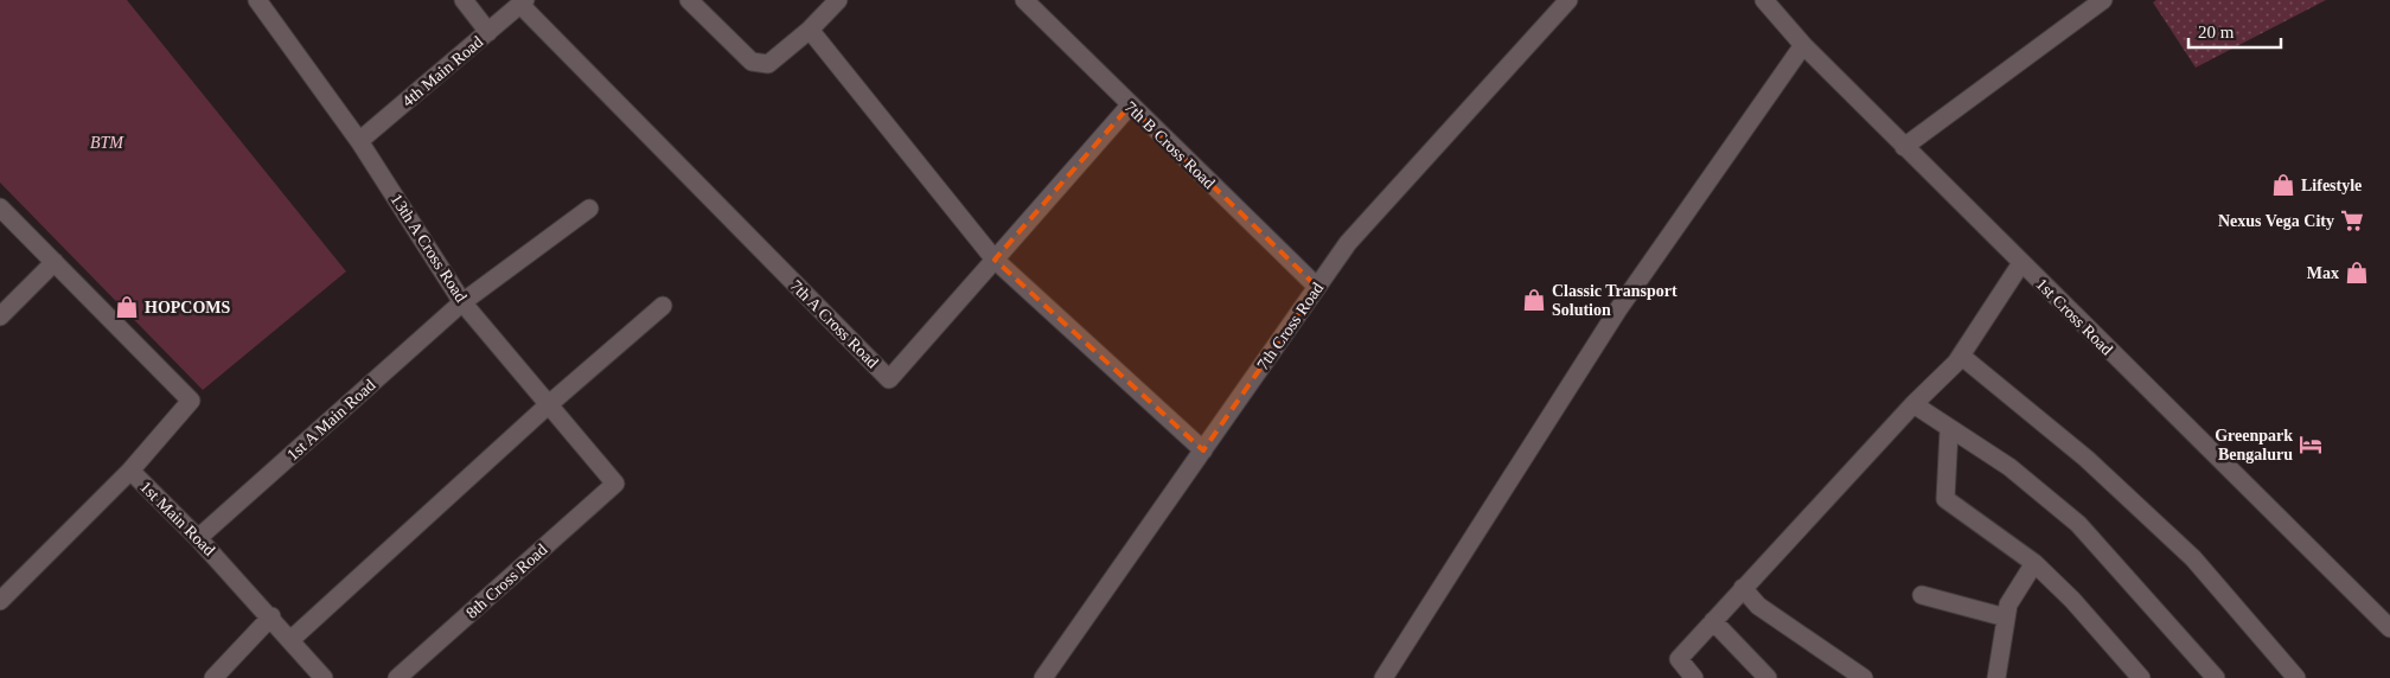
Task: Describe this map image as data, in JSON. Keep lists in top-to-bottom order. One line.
{"streets":{"street":["4th Main Road","7th B Cross Road","13th A Cross Road","1st Cross Road","7th A Cross Road","7th Cross Road","1st A Main Road","1st Main Road","8th Cross Road"]},"crossings":[["4th Main Road","13th A Cross Road"],["4th Main Road","7th A Cross Road"],["7th B Cross Road","7th Cross Road"],["13th A Cross Road","1st A Main Road"],["13th A Cross Road","8th Cross Road"],["1st A Main Road","1st Main Road"]],"parks":["BTM"],"places":{"shop":["Lifestyle","Max","Classic Transport Solution","HOPCOMS"],"supermarket":["Nexus Vega City"],"hotel":["Greenpark Bengaluru"]},"scale_bar":"20 m"}
